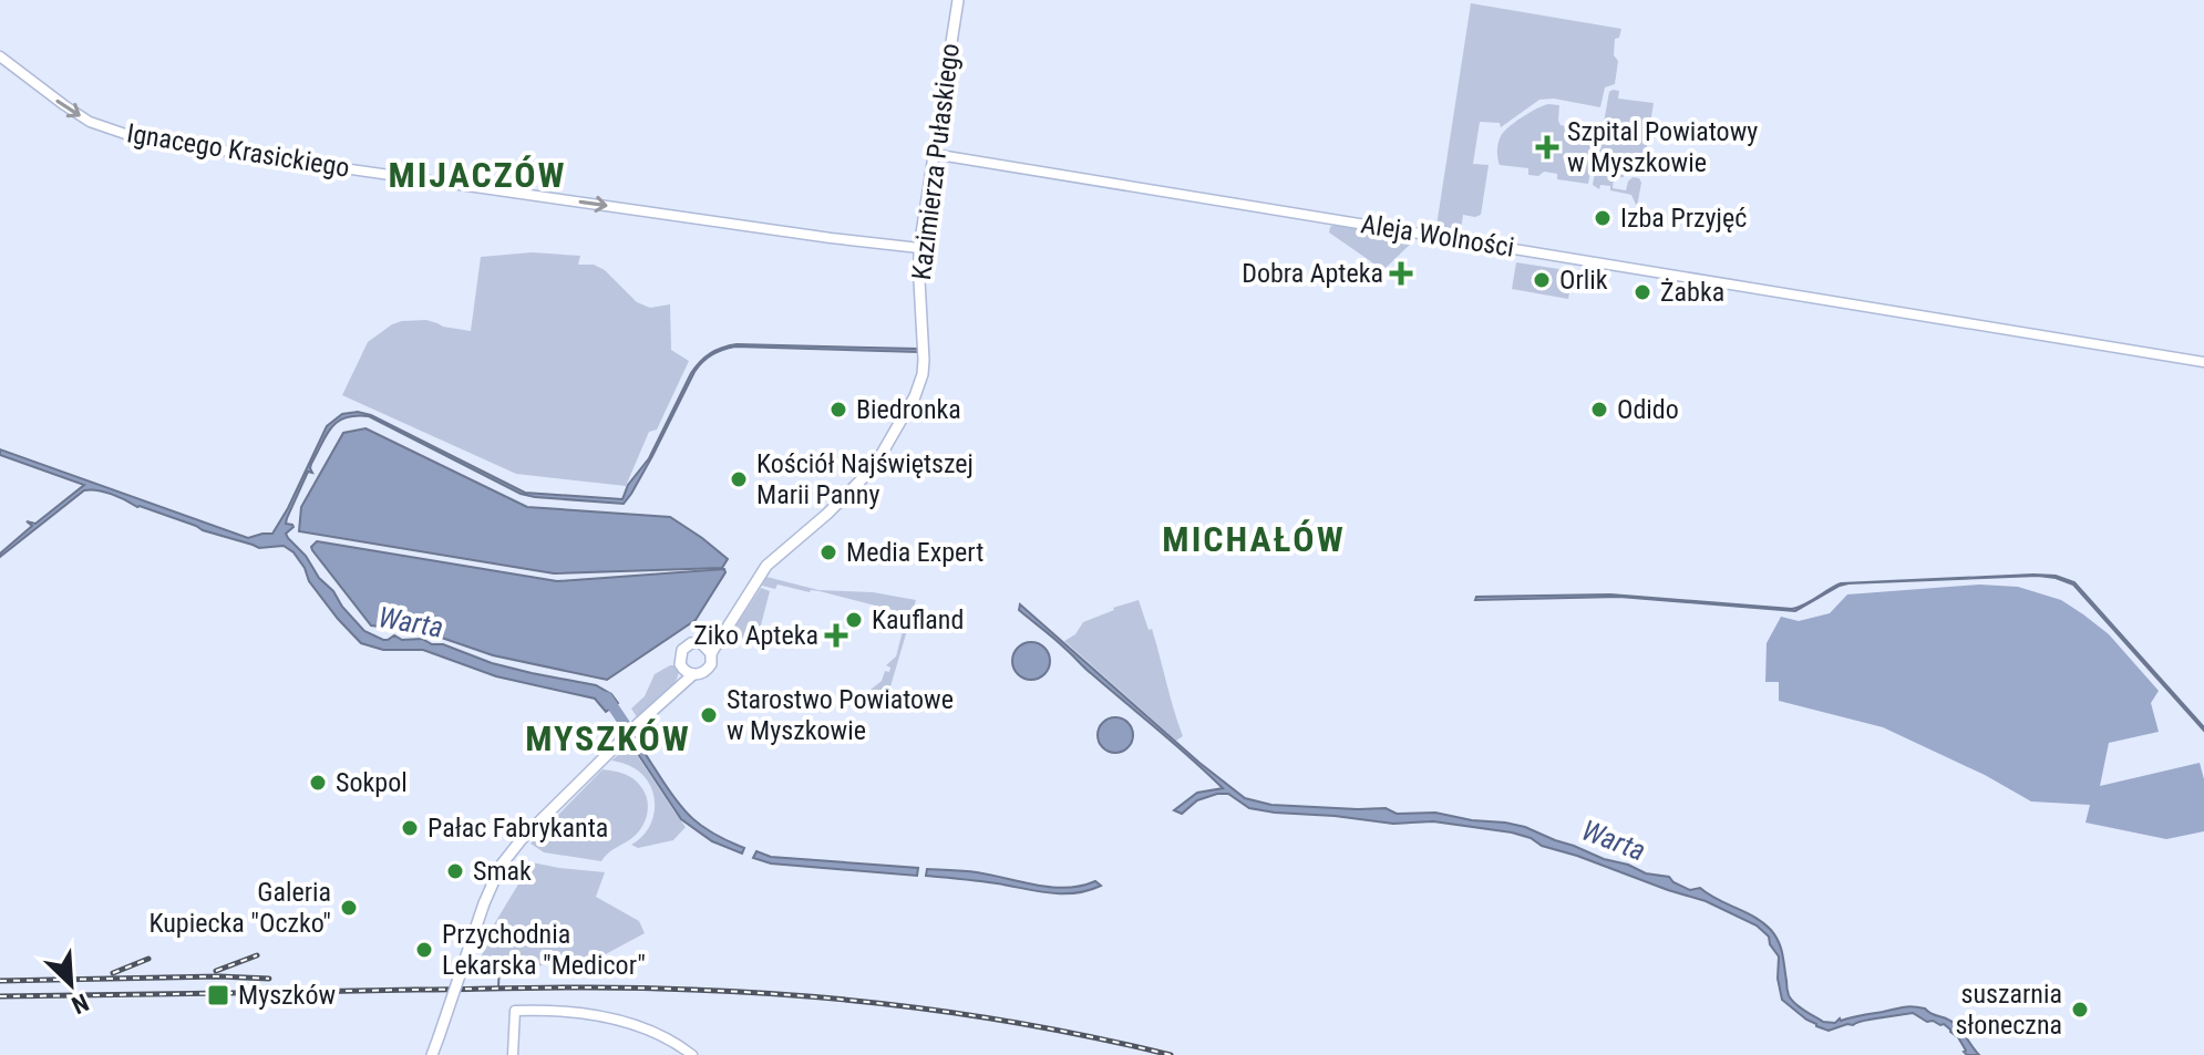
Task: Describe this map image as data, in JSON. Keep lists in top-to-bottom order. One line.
{"streets":{"main road":["Kazimierza Pułaskiego"],"street":["Ignacego Krasickiego","Aleja Wolności"]},"crossings":[["Ignacego Krasickiego","Kazimierza Pułaskiego"],["Kazimierza Pułaskiego","Aleja Wolności"]],"one_way":["Ignacego Krasickiego"],"districts":["MIJACZÓW","MICHAŁÓW","MYSZKÓW"],"water":["Warta"],"places":{"health":["Szpital Powiatowy w Myszkowie","Dobra Apteka","Ziko Apteka"],"other":["Izba Przyjęć","Orlik","Żabka","Biedronka","Odido","Kościół Najświętszej Marii Panny","Media Expert","Kaufland","Starostwo Powiatowe w Myszkowie","Sokpol","Pałac Fabrykanta","Smak","Galeria Kupiecka \"Oczko\"","Przychodnia Lekarska \"Medicor\"","suszarnia słoneczna"],"transit":["Myszków"]},"north":"bottom right"}
